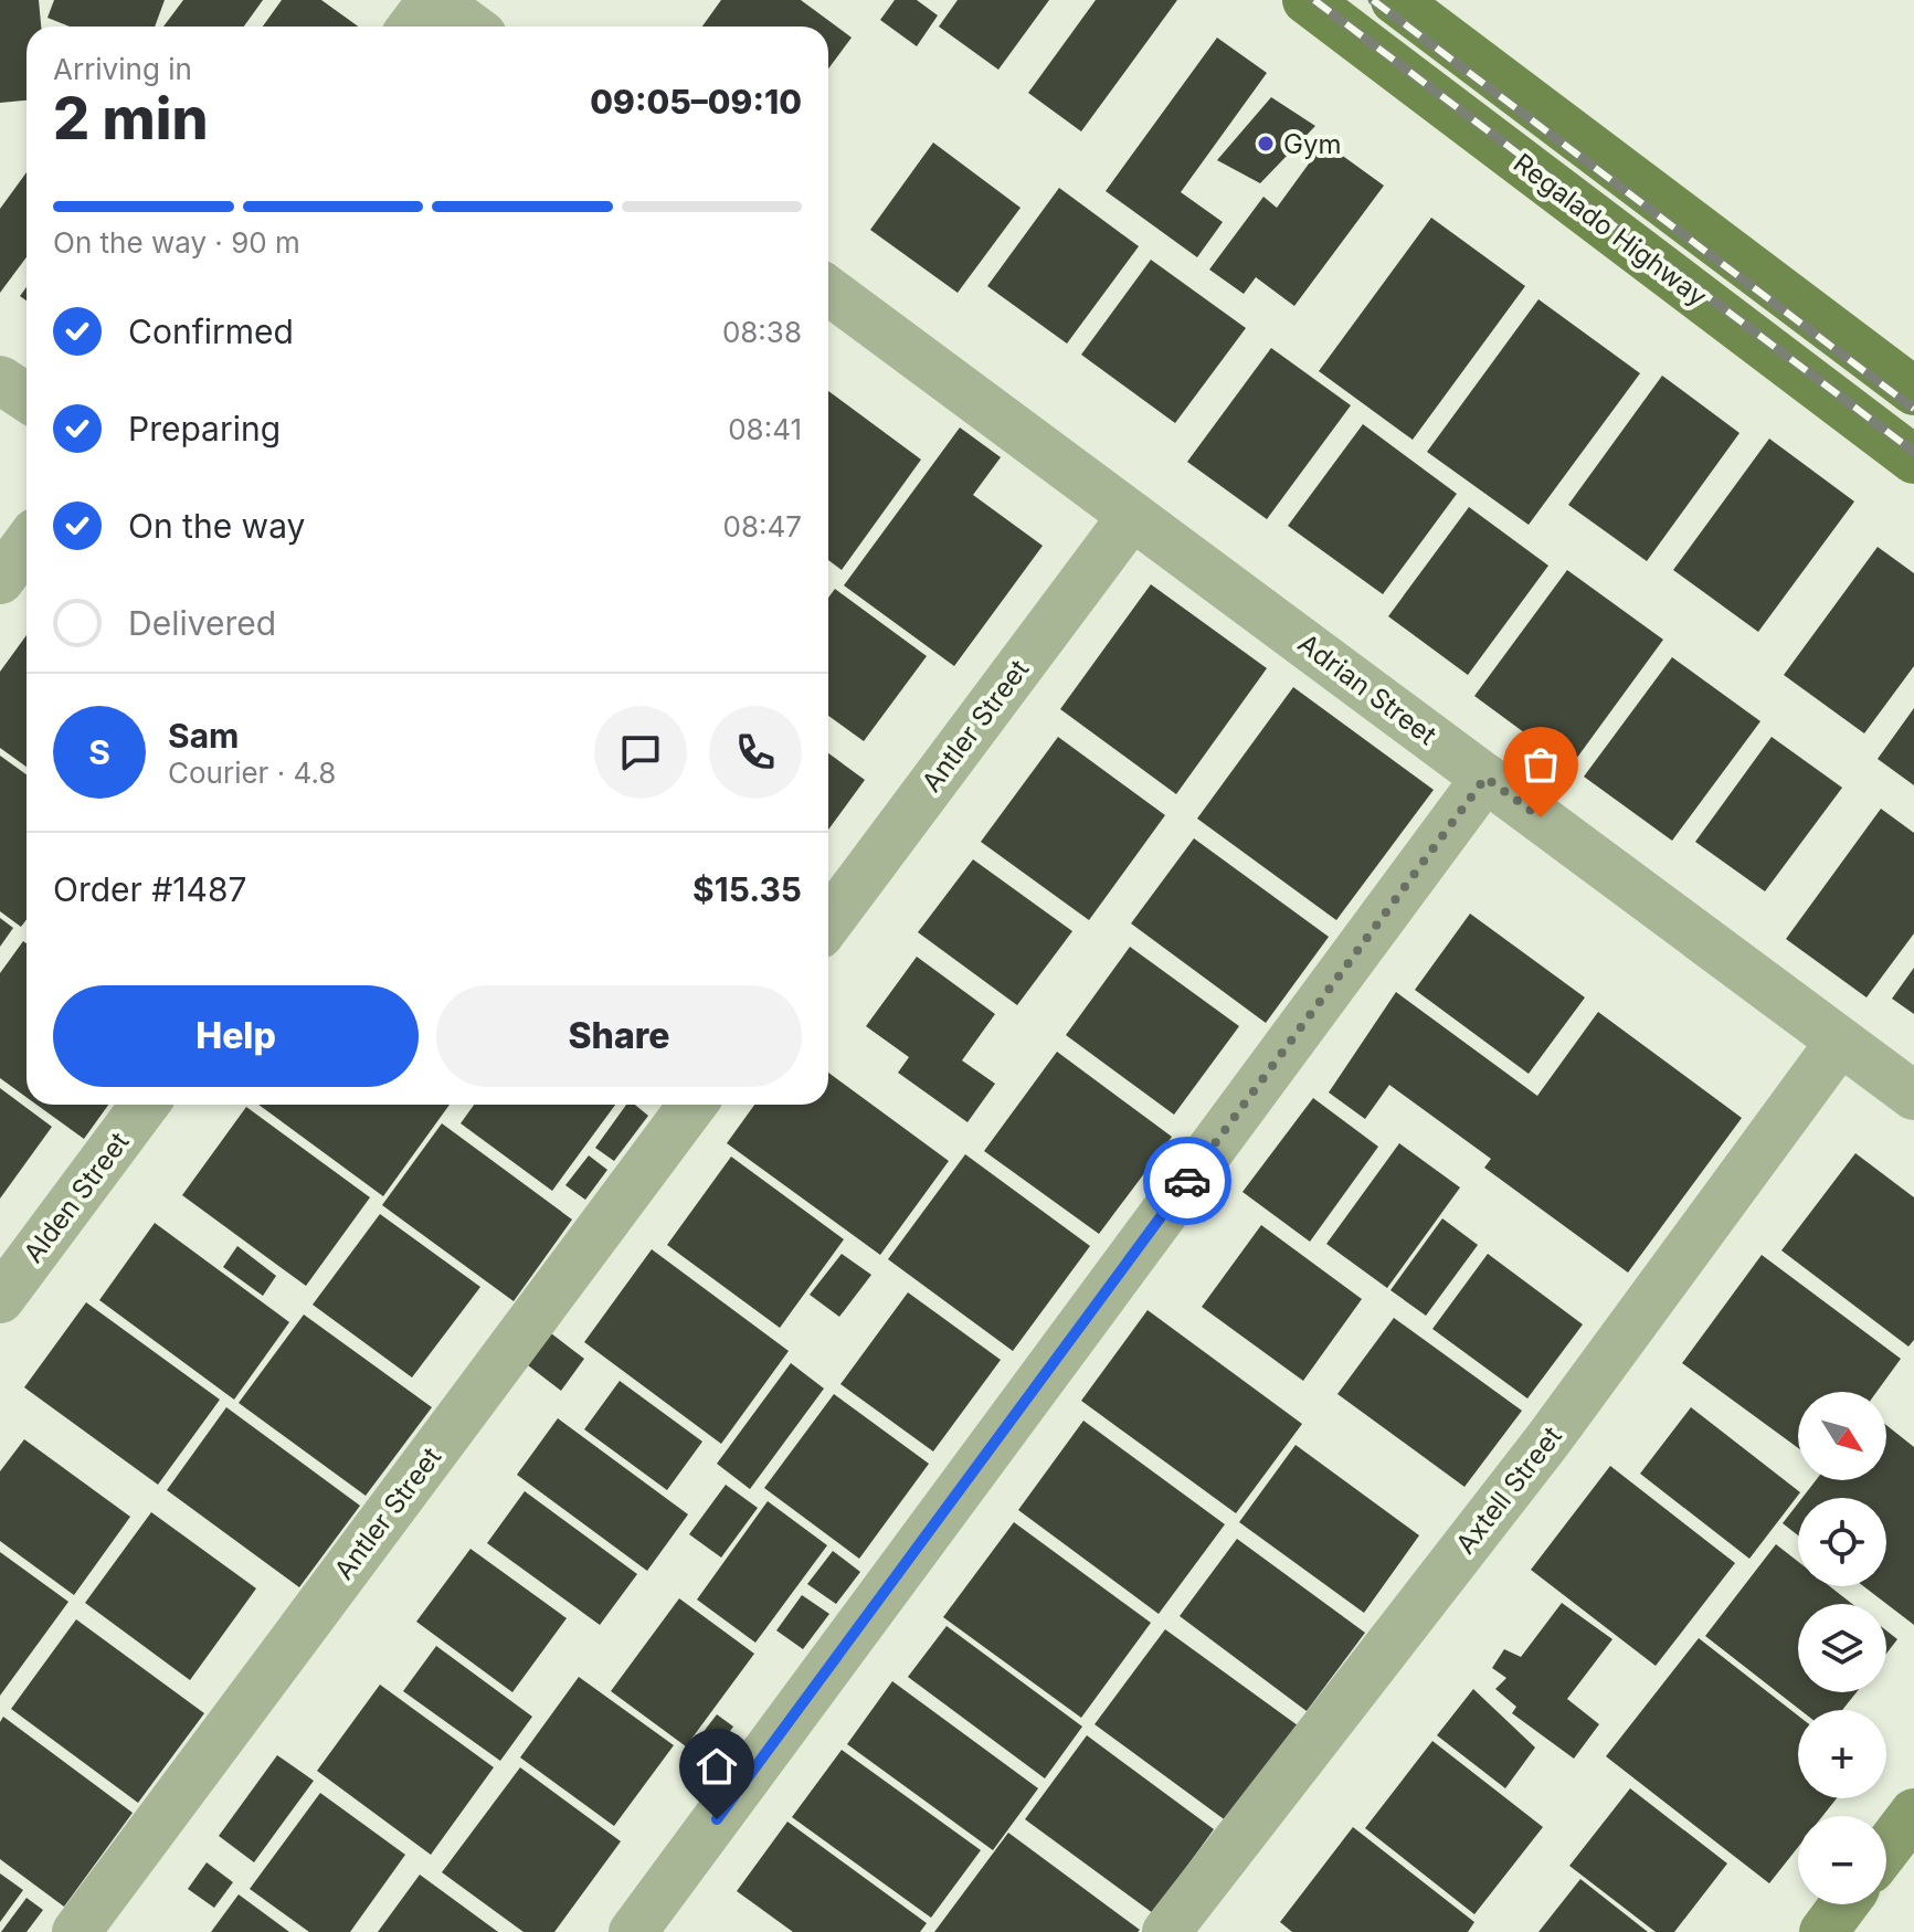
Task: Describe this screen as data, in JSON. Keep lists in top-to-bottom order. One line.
{"streets":{"main road":["Regalado Highway"],"street":["Adrian Street","Antler Street","Alden Street","Axtell Street"]},"crossings":[["Adrian Street","Antler Street"],["Adrian Street","Axtell Street"]],"places":["Gym"],"north":"bottom right","page":{"heading":["2 min","Arriving in","09:05–09:10"],"panel":["Sam","Courier · 4.8","Order #1487","$15.35"],"bar":"On the way · 90 m","list":[["Confirmed","08:38"],["Preparing","08:41"],["On the way","08:47"],"Delivered"],"round":"S","buttons":["Help","Share"],"map_buttons":["+","−"]}}
